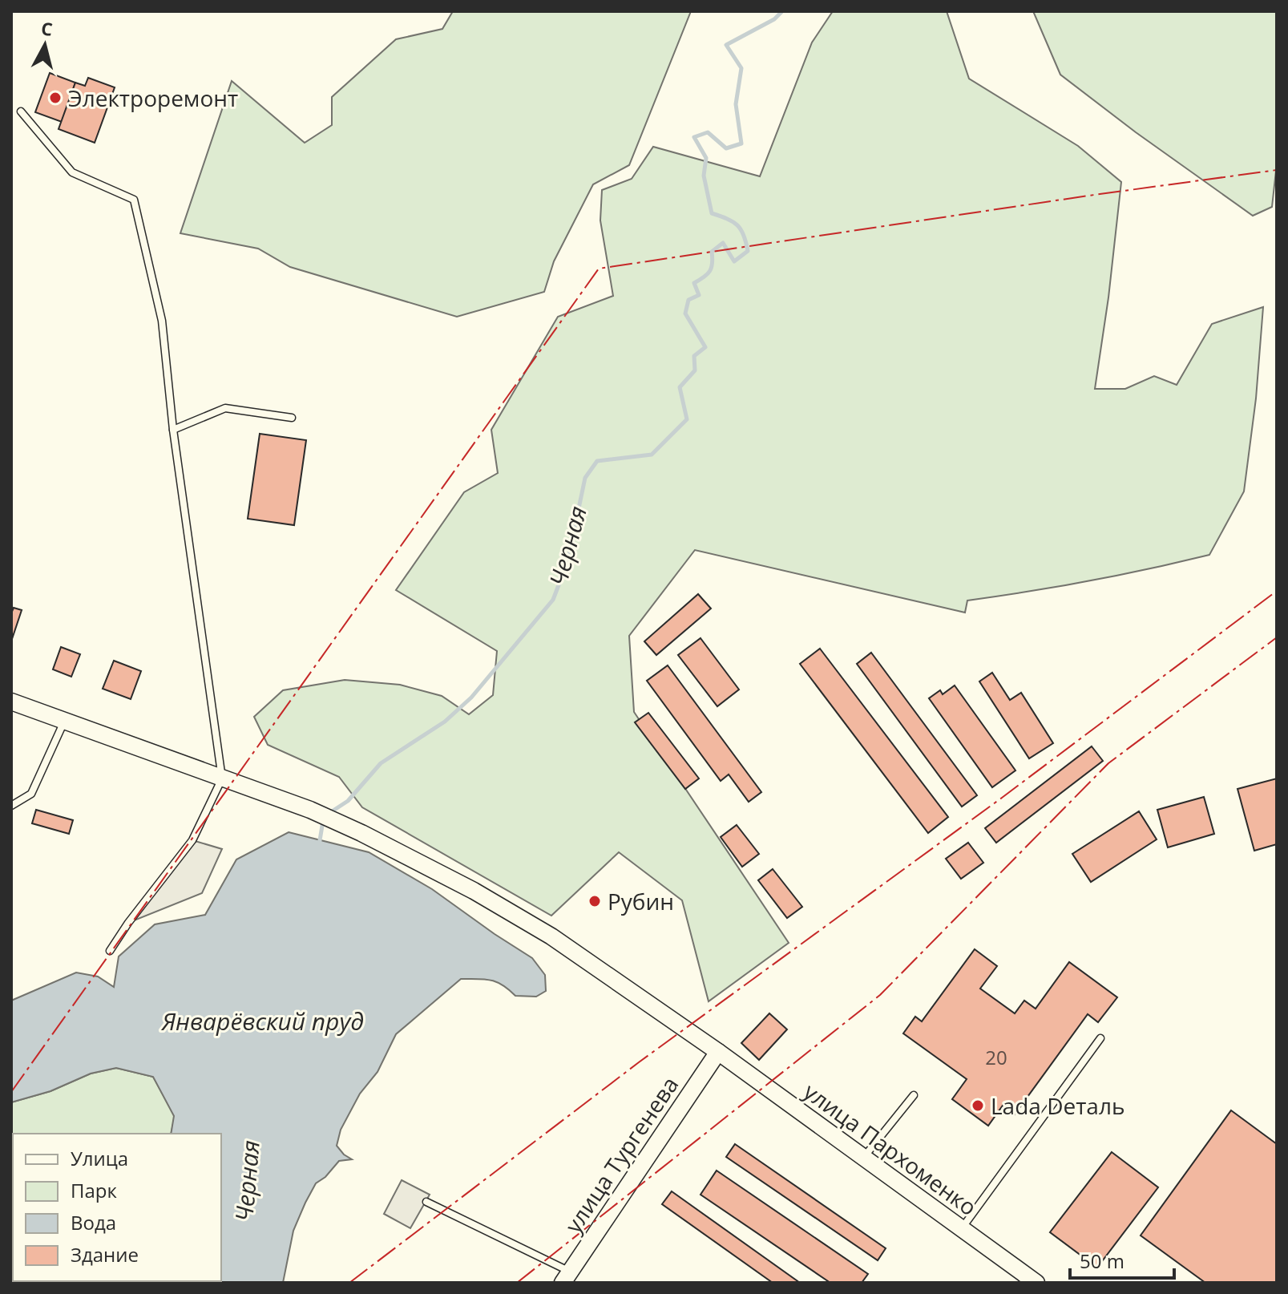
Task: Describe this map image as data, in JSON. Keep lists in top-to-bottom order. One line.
{"streets":{"street":["улица Пархоменко","улица Тургенева"]},"crossings":[["улица Пархоменко","улица Тургенева"]],"water":["Черная","Январёвский пруд"],"places":["Электроремонт","Рубин","Lada Dеталь"],"house_numbers":["20"],"legend":["Улица","Парк","Вода","Здание"],"scale_bar":"50 m","north":"top"}
